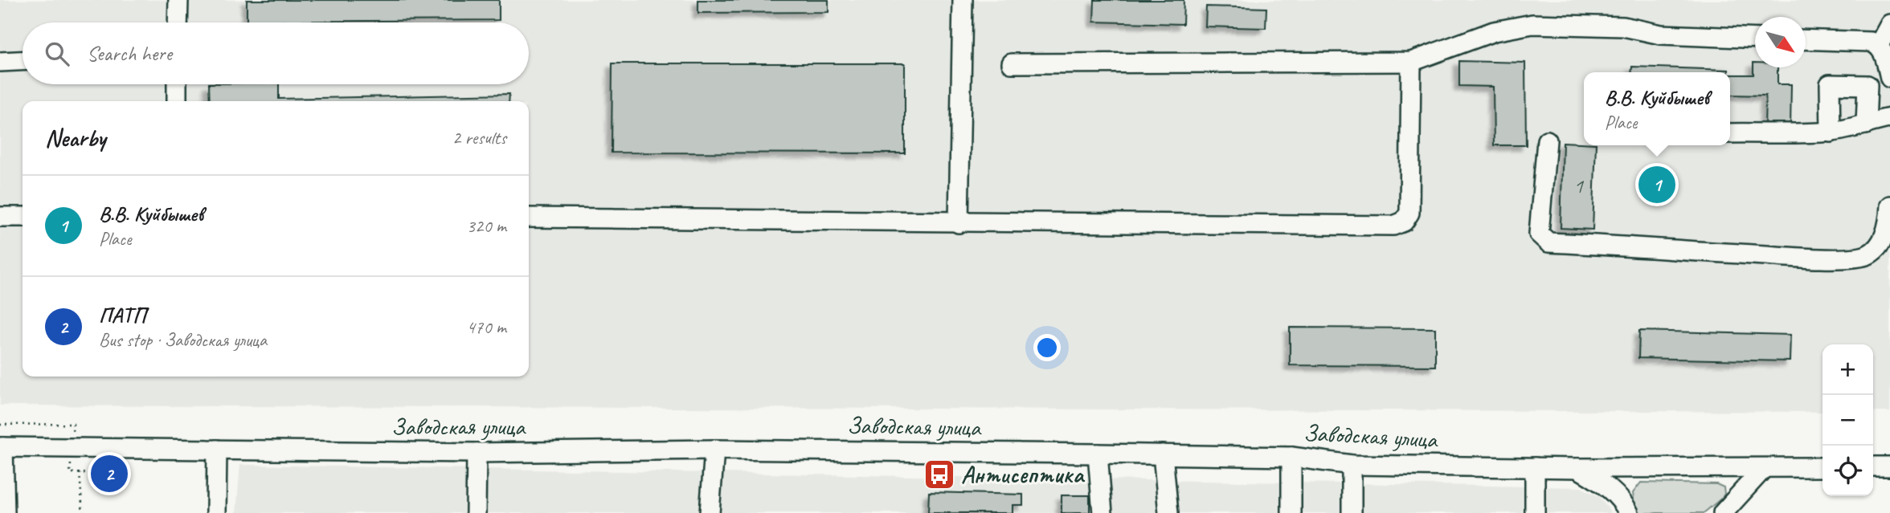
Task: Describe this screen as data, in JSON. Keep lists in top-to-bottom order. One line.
{"streets":{"street":["Заводская улица"]},"places":{"bus stop":["Антисептика"]},"house_numbers":["1"],"north":"bottom right","page":{"search":"Search here","popup":["В.В. Куйбышев","Place"],"heading":["Nearby","2 results"],"pins":["1","2"],"list":[{"mark":"1","name":"В.В. Куйбышев","note":"Place","value":"320 m"},{"mark":"2","name":"ПАТП","note":"Bus stop · Заводская улица","value":"470 m"}],"map_buttons":["+","−"]}}
